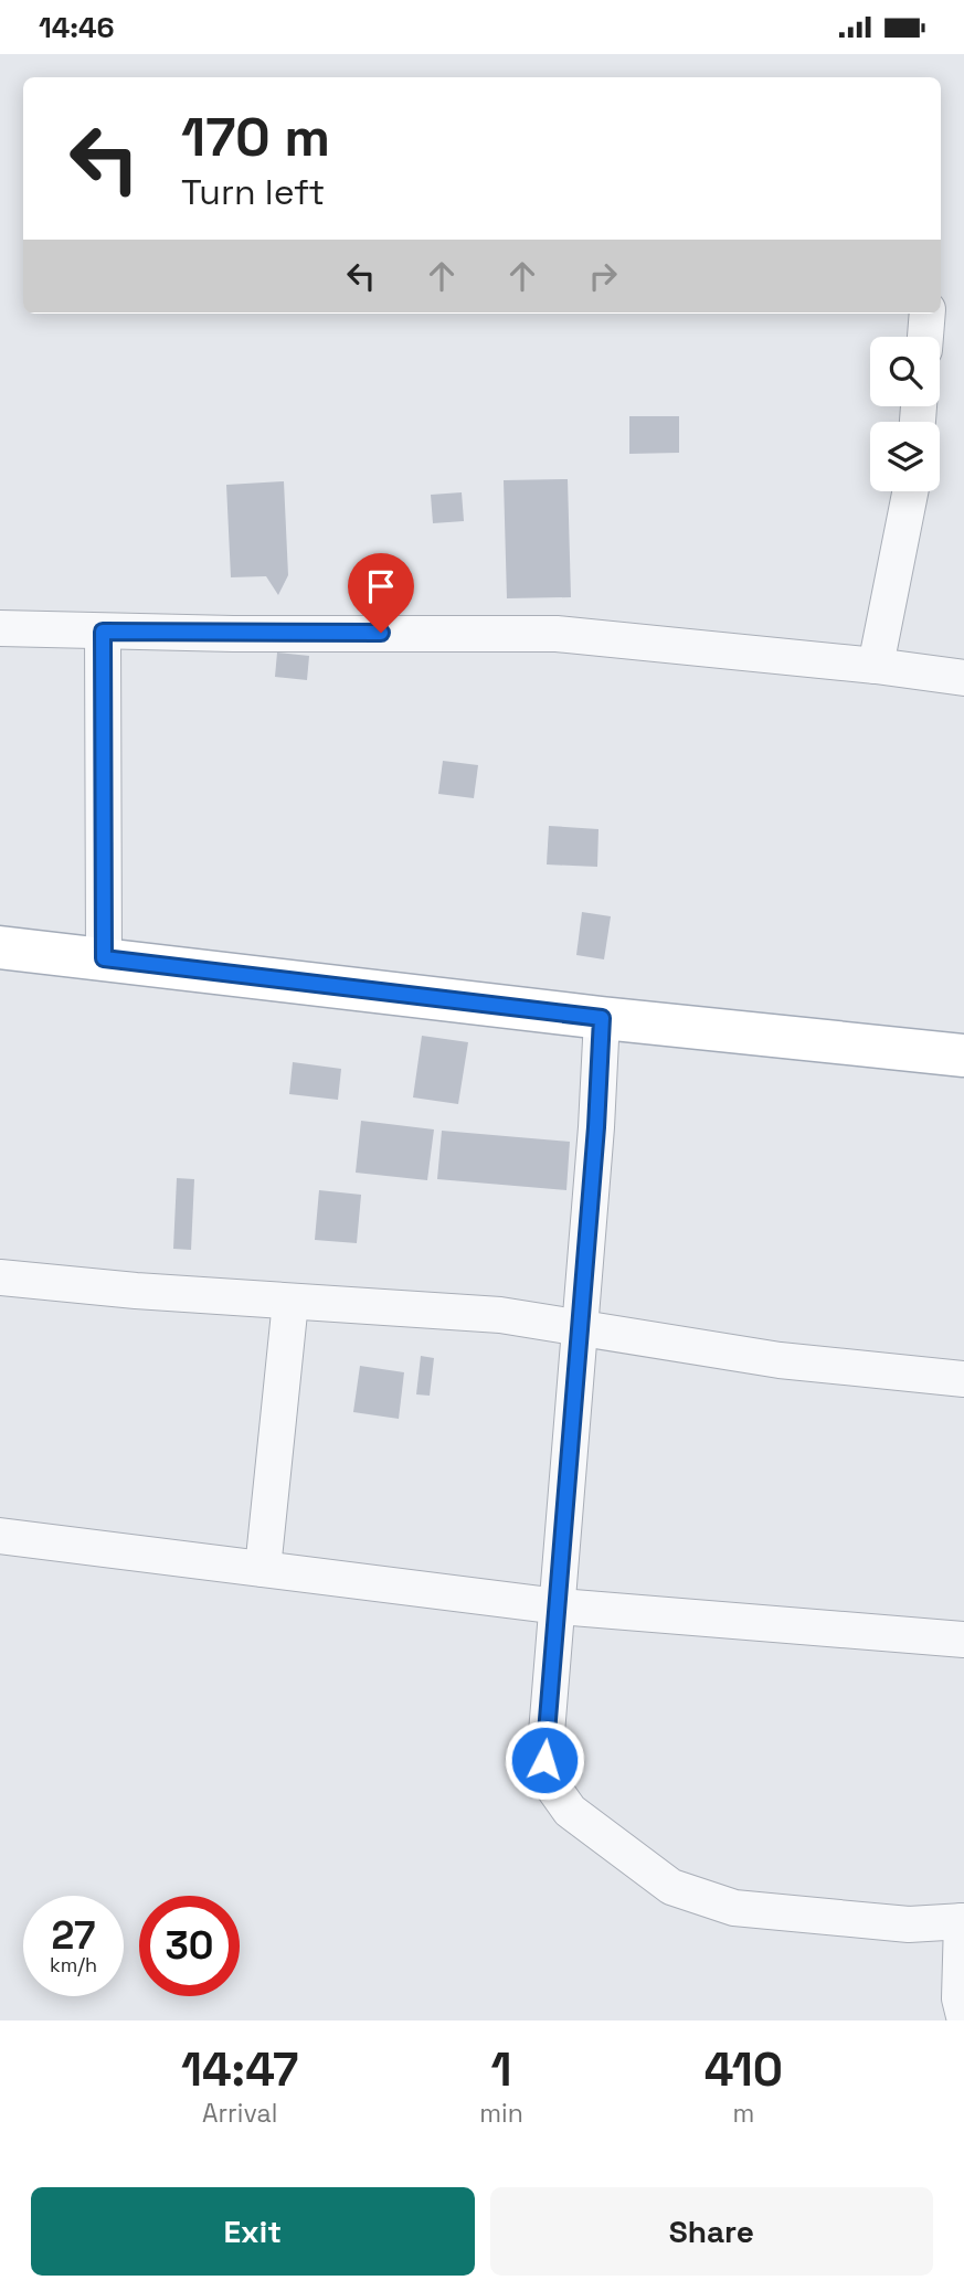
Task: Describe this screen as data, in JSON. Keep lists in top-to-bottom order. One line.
{"page":{"status":"14:46","turn":["170 m","Turn left"],"speed":"27 km/h","limit":"30","eta":["14:47","Arrival","1","min","410","m"],"buttons":["Exit","Share"]}}
